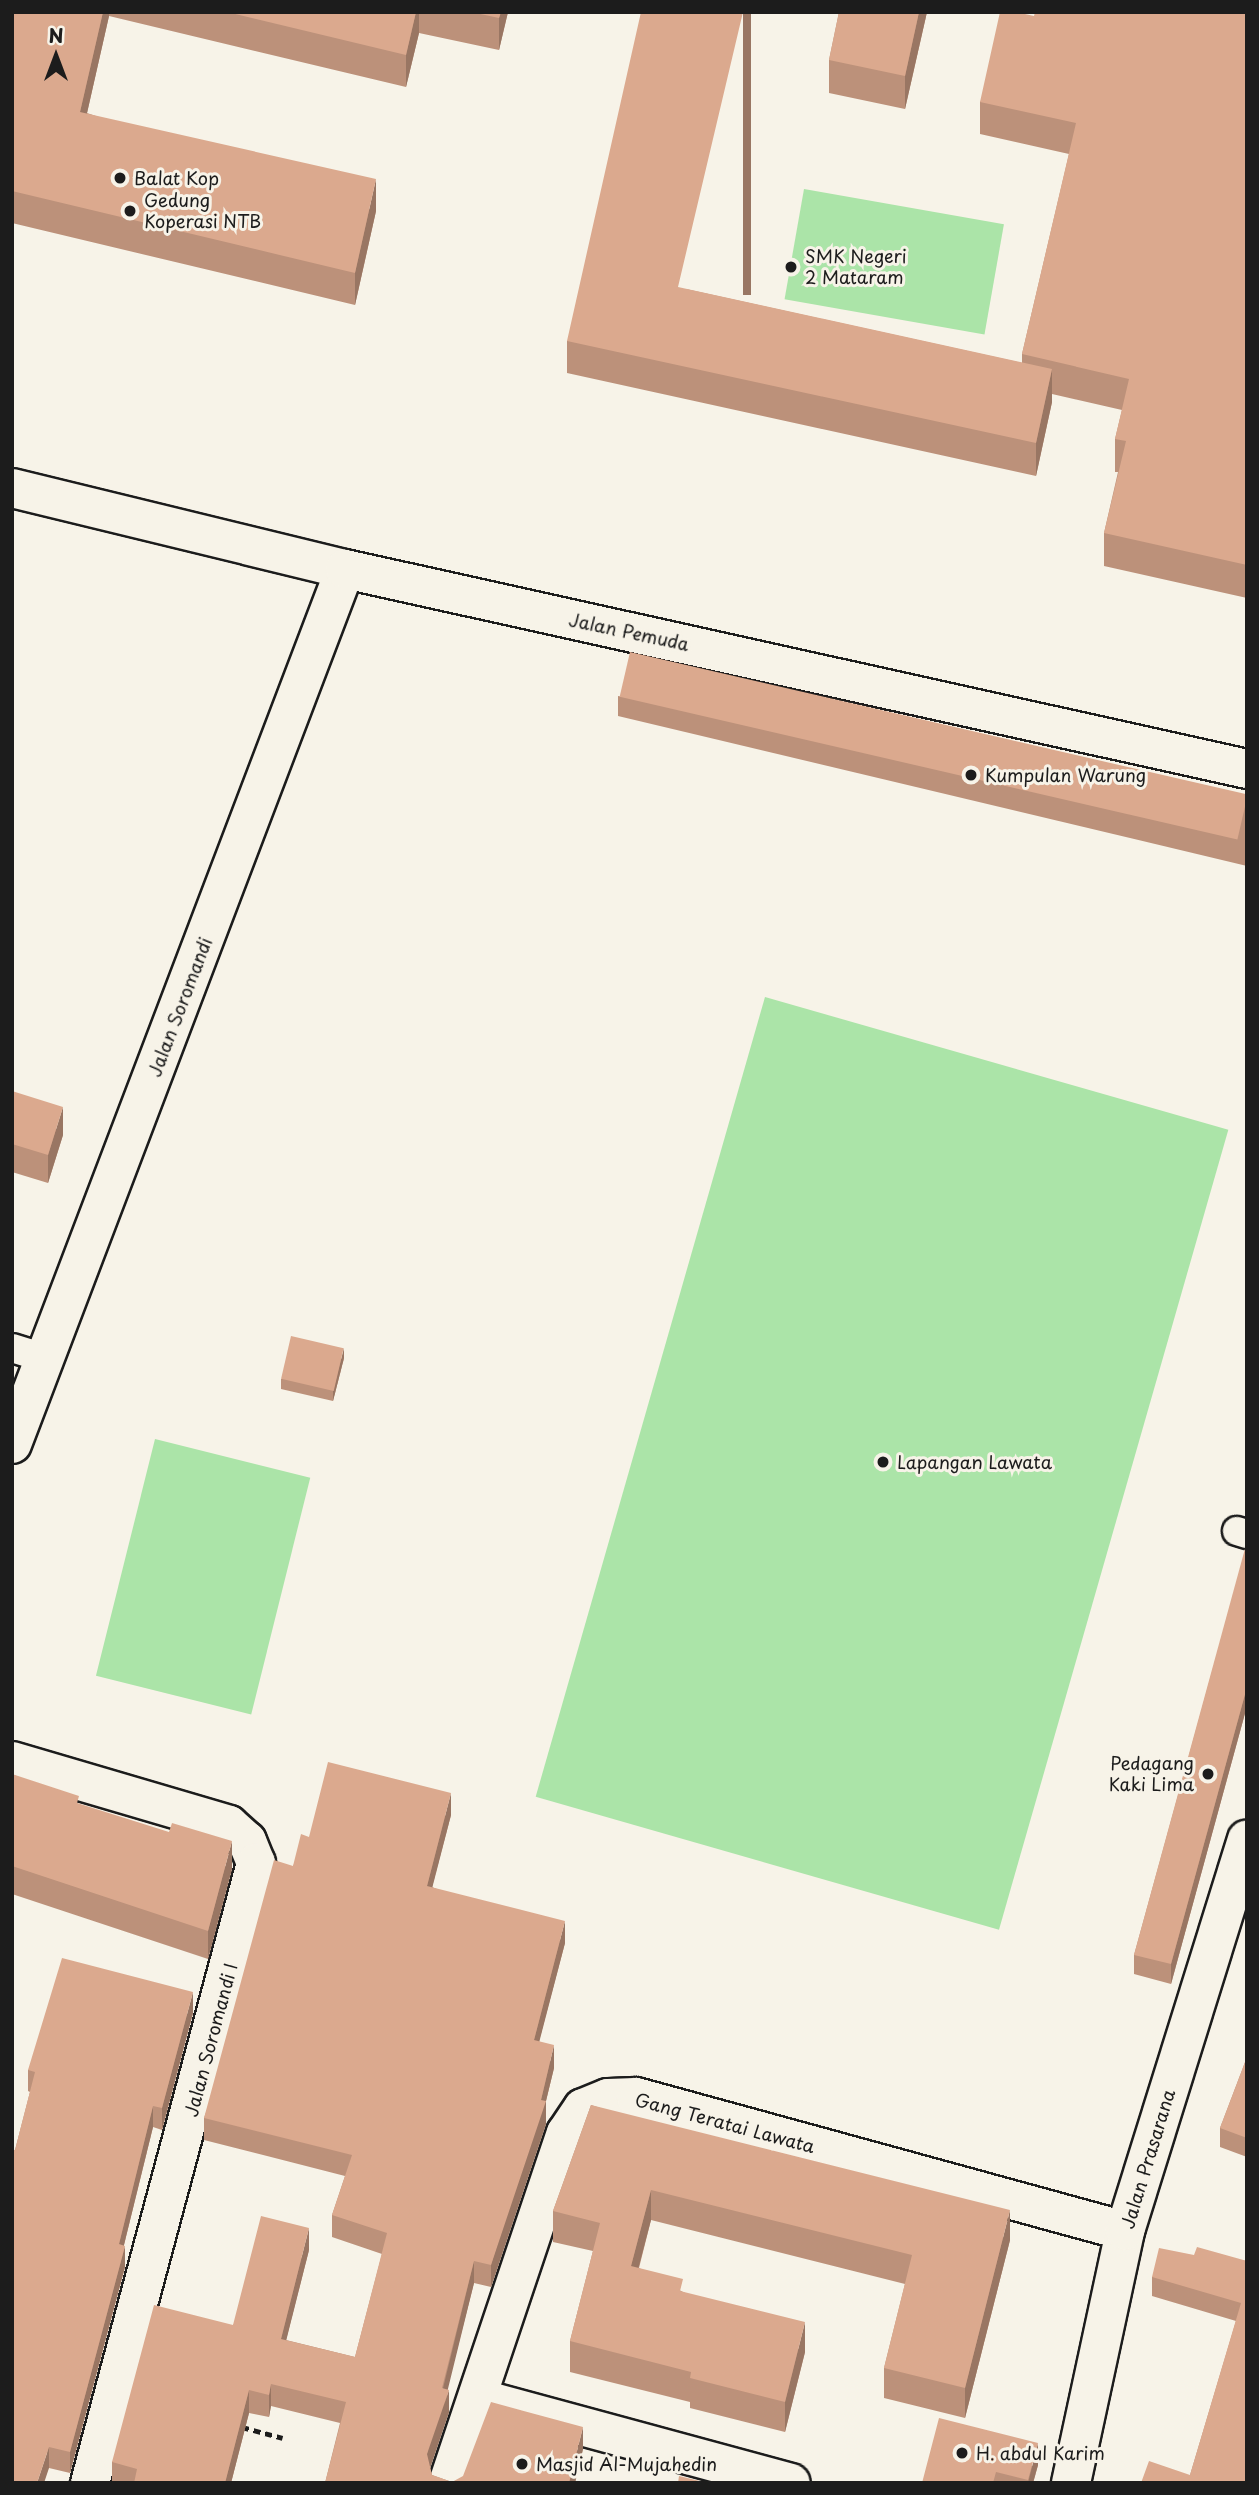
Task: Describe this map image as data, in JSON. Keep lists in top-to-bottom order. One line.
{"streets":{"street":["Jalan Pemuda","Jalan Soromandi","Jalan Soromandi I","Gang Teratai Lawata","Jalan Prasarana"]},"crossings":[["Jalan Pemuda","Jalan Soromandi"],["Gang Teratai Lawata","Jalan Prasarana"]],"places":["Balat Kop","Gedung Koperasi NTB","SMK Negeri 2 Mataram","Kumpulan Warung","Lapangan Lawata","Pedagang Kaki Lima","H. abdul Karim","Masjid Al-Mujahedin"],"north":"top"}
